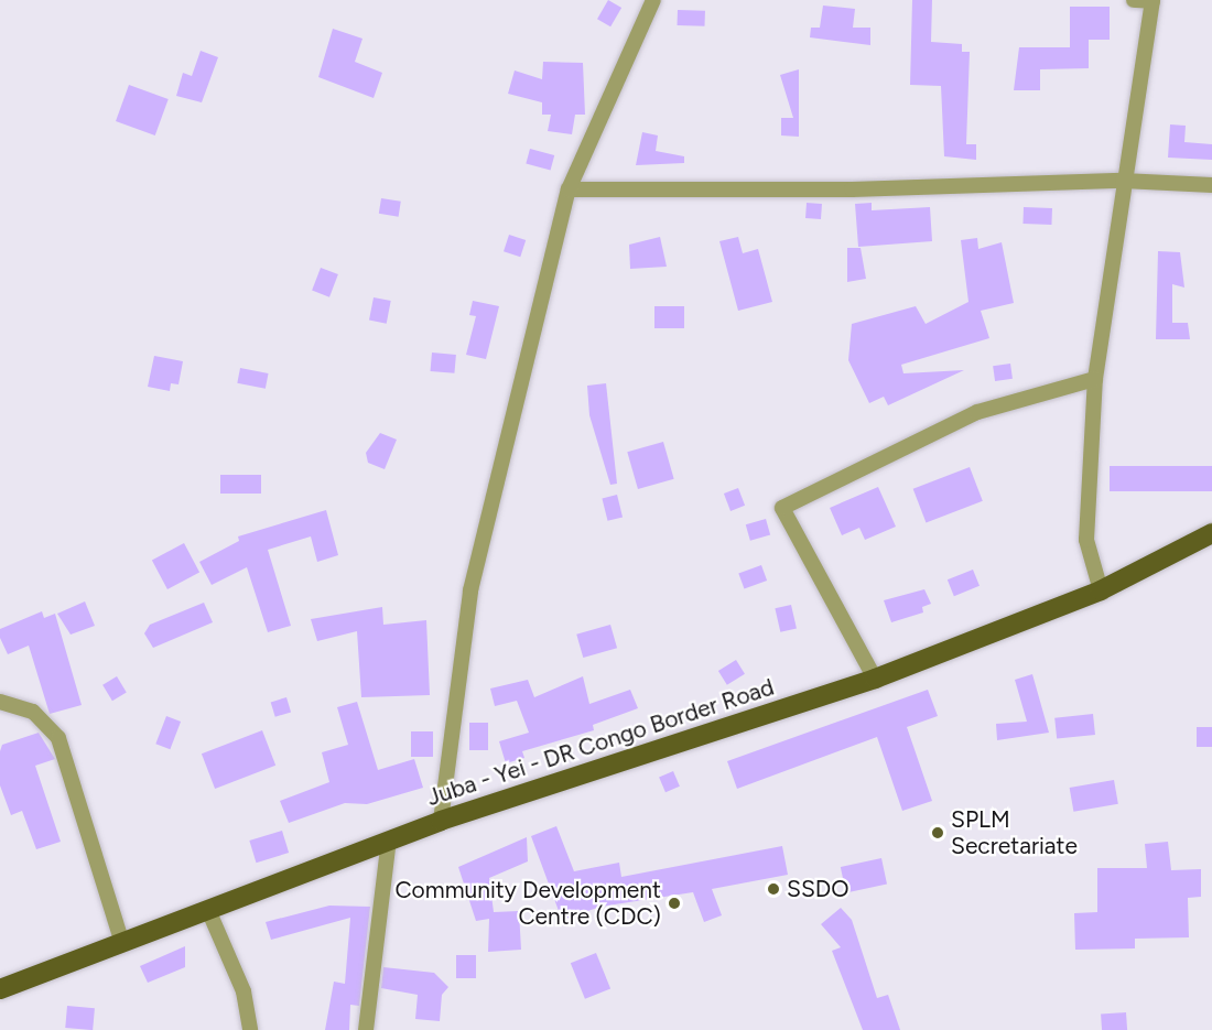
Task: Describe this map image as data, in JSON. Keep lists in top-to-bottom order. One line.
{"streets":{"main road":["Juba - Yei - DR Congo Border Road"]},"places":["SPLM Secretariate","SSDO","Community Development Centre (CDC)"]}
